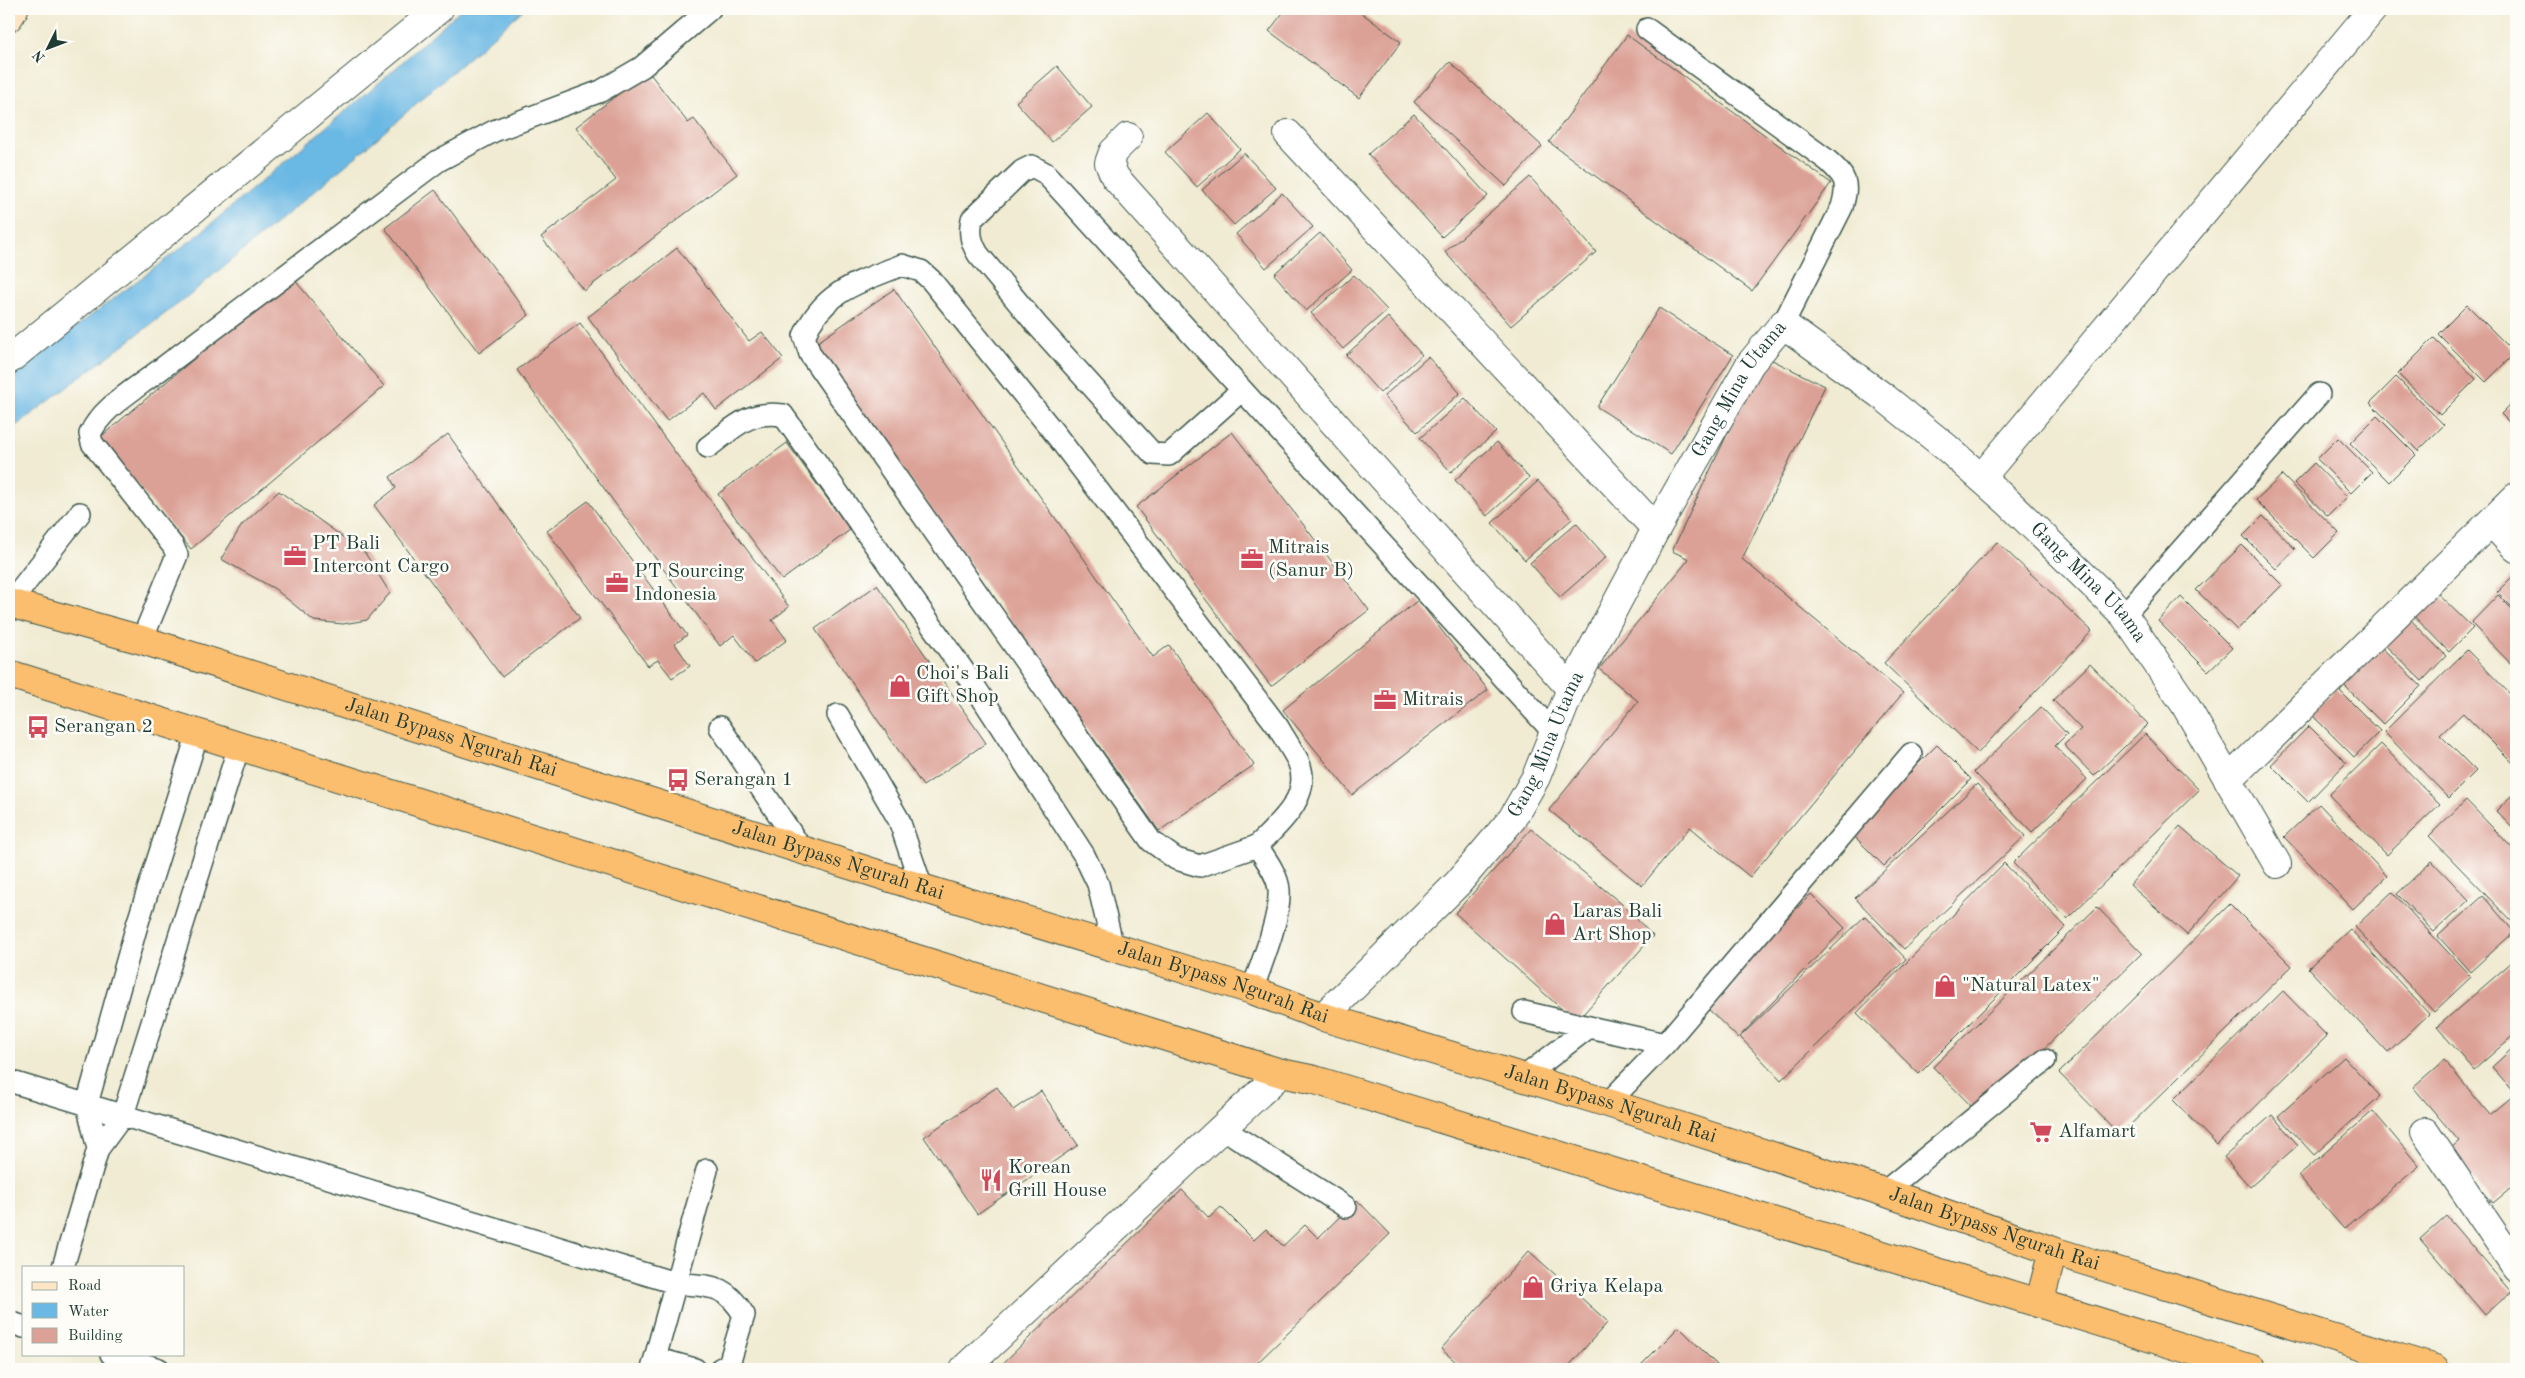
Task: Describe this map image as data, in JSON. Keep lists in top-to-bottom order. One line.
{"streets":{"highway":["Jalan Bypass Ngurah Rai"],"street":["Gang Mina Utama"]},"crossings":[["Gang Mina Utama","Jalan Bypass Ngurah Rai"]],"places":{"office":["PT Bali Intercont Cargo","Mitrais (Sanur B)","PT Sourcing Indonesia","Mitrais"],"shop":["Choi's Bali Gift Shop","Laras Bali Art Shop","\"Natural Latex\"","Griya Kelapa"],"bus stop":["Serangan 2","Serangan 1"],"supermarket":["Alfamart"],"restaurant":["Korean Grill House"]},"legend":["Road","Water","Building"],"north":"bottom left"}
